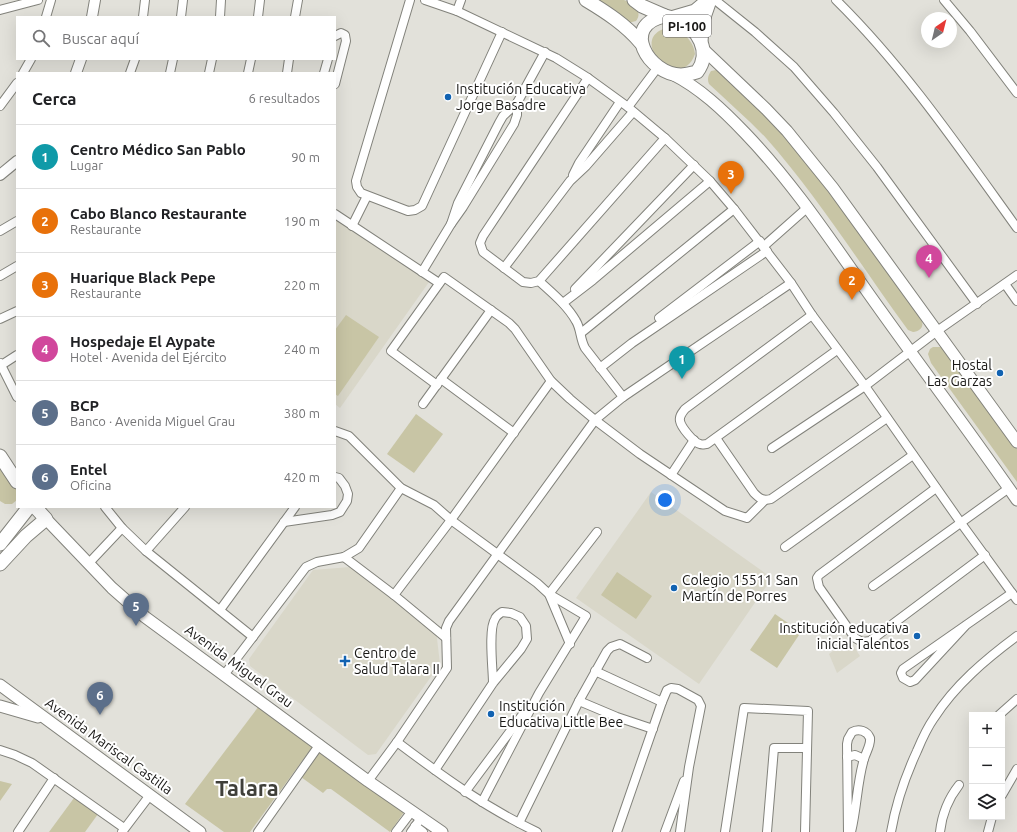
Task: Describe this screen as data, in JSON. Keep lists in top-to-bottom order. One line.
{"streets":{"main road":["PI-100","Avenida Miguel Grau","Avenida Mariscal Castilla"]},"districts":["Talara"],"places":{"other":["Institución Educativa Jorge Basadre","Hostal Las Garzas","Colegio 15511 San Martín de Porres","Institución educativa inicial Talentos","Institución Educativa Little Bee"],"health":["Centro de Salud Talara II"]},"north":"top right","page":{"search":"Buscar aquí","heading":["Cerca","6 resultados"],"list":[{"mark":"1","name":"Centro Médico San Pablo","note":"Lugar","value":"90 m"},{"mark":"2","name":"Cabo Blanco Restaurante","note":"Restaurante","value":"190 m"},{"mark":"3","name":"Huarique Black Pepe","note":"Restaurante","value":"220 m"},{"mark":"4","name":"Hospedaje El Aypate","note":"Hotel · Avenida del Ejército","value":"240 m"},{"mark":"5","name":"BCP","note":"Banco · Avenida Miguel Grau","value":"380 m"},{"mark":"6","name":"Entel","note":"Oficina","value":"420 m"}],"pins":["3","4","2","1","5","6"],"map_buttons":["+","−"]}}
